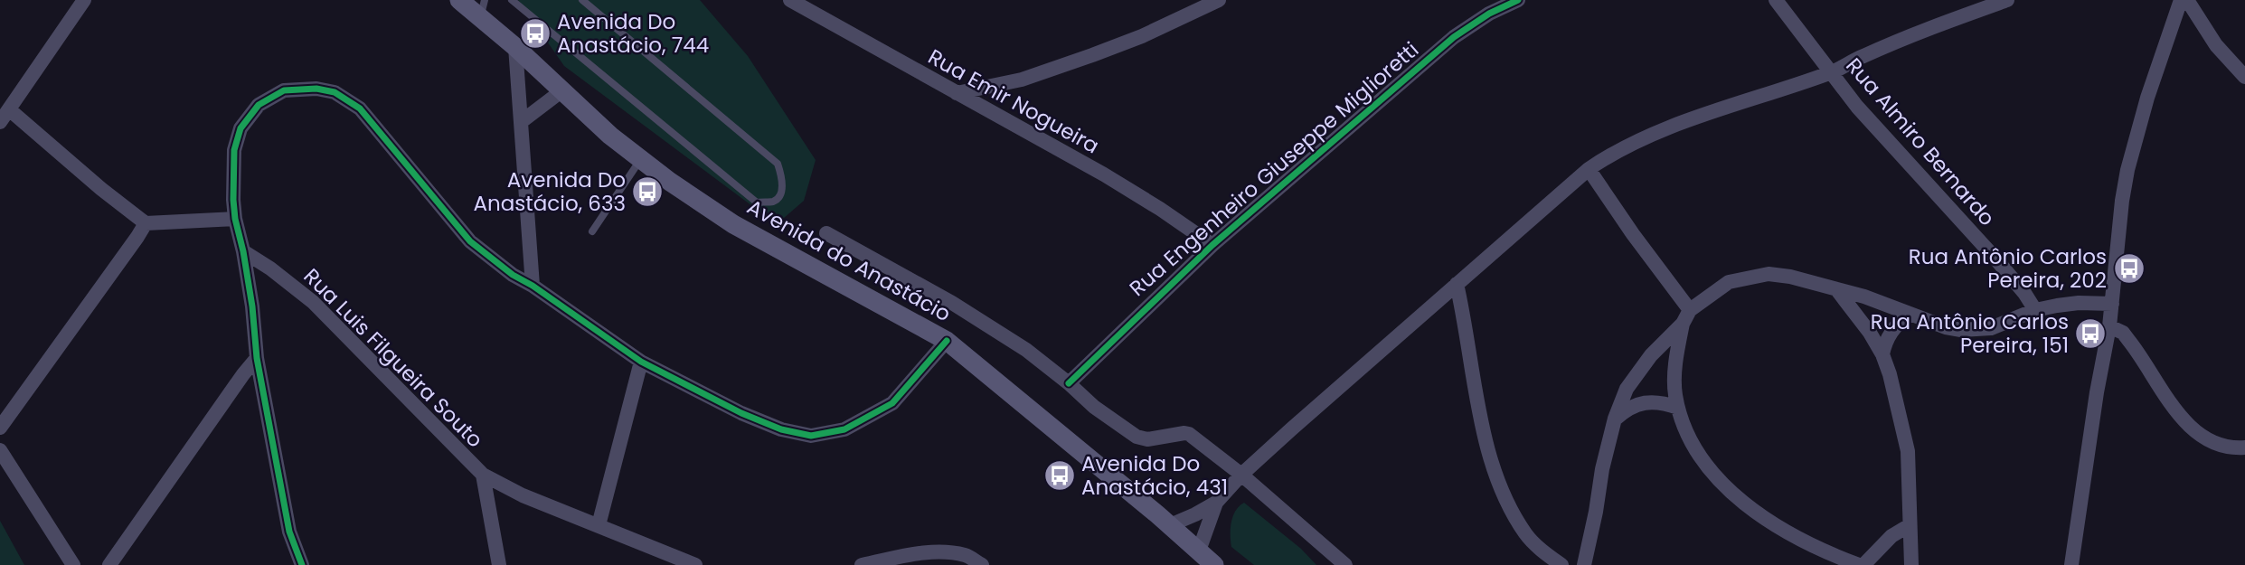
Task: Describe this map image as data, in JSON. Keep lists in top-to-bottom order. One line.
{"streets":{"main road":["Avenida do Anastácio"],"street":["Rua Emir Nogueira","Rua Almiro Bernardo","Rua Engenheiro Giuseppe Miglioretti","Rua Luis Filgueira Souto"]},"crossings":[["Rua Emir Nogueira","Rua Engenheiro Giuseppe Miglioretti"],["Rua Engenheiro Giuseppe Miglioretti","Avenida do Anastácio"]],"places":{"bus stop":["Avenida Do Anastácio, 744","Avenida Do Anastácio, 633","Rua Antônio Carlos Pereira, 202","Rua Antônio Carlos Pereira, 151","Avenida Do Anastácio, 431"]}}
